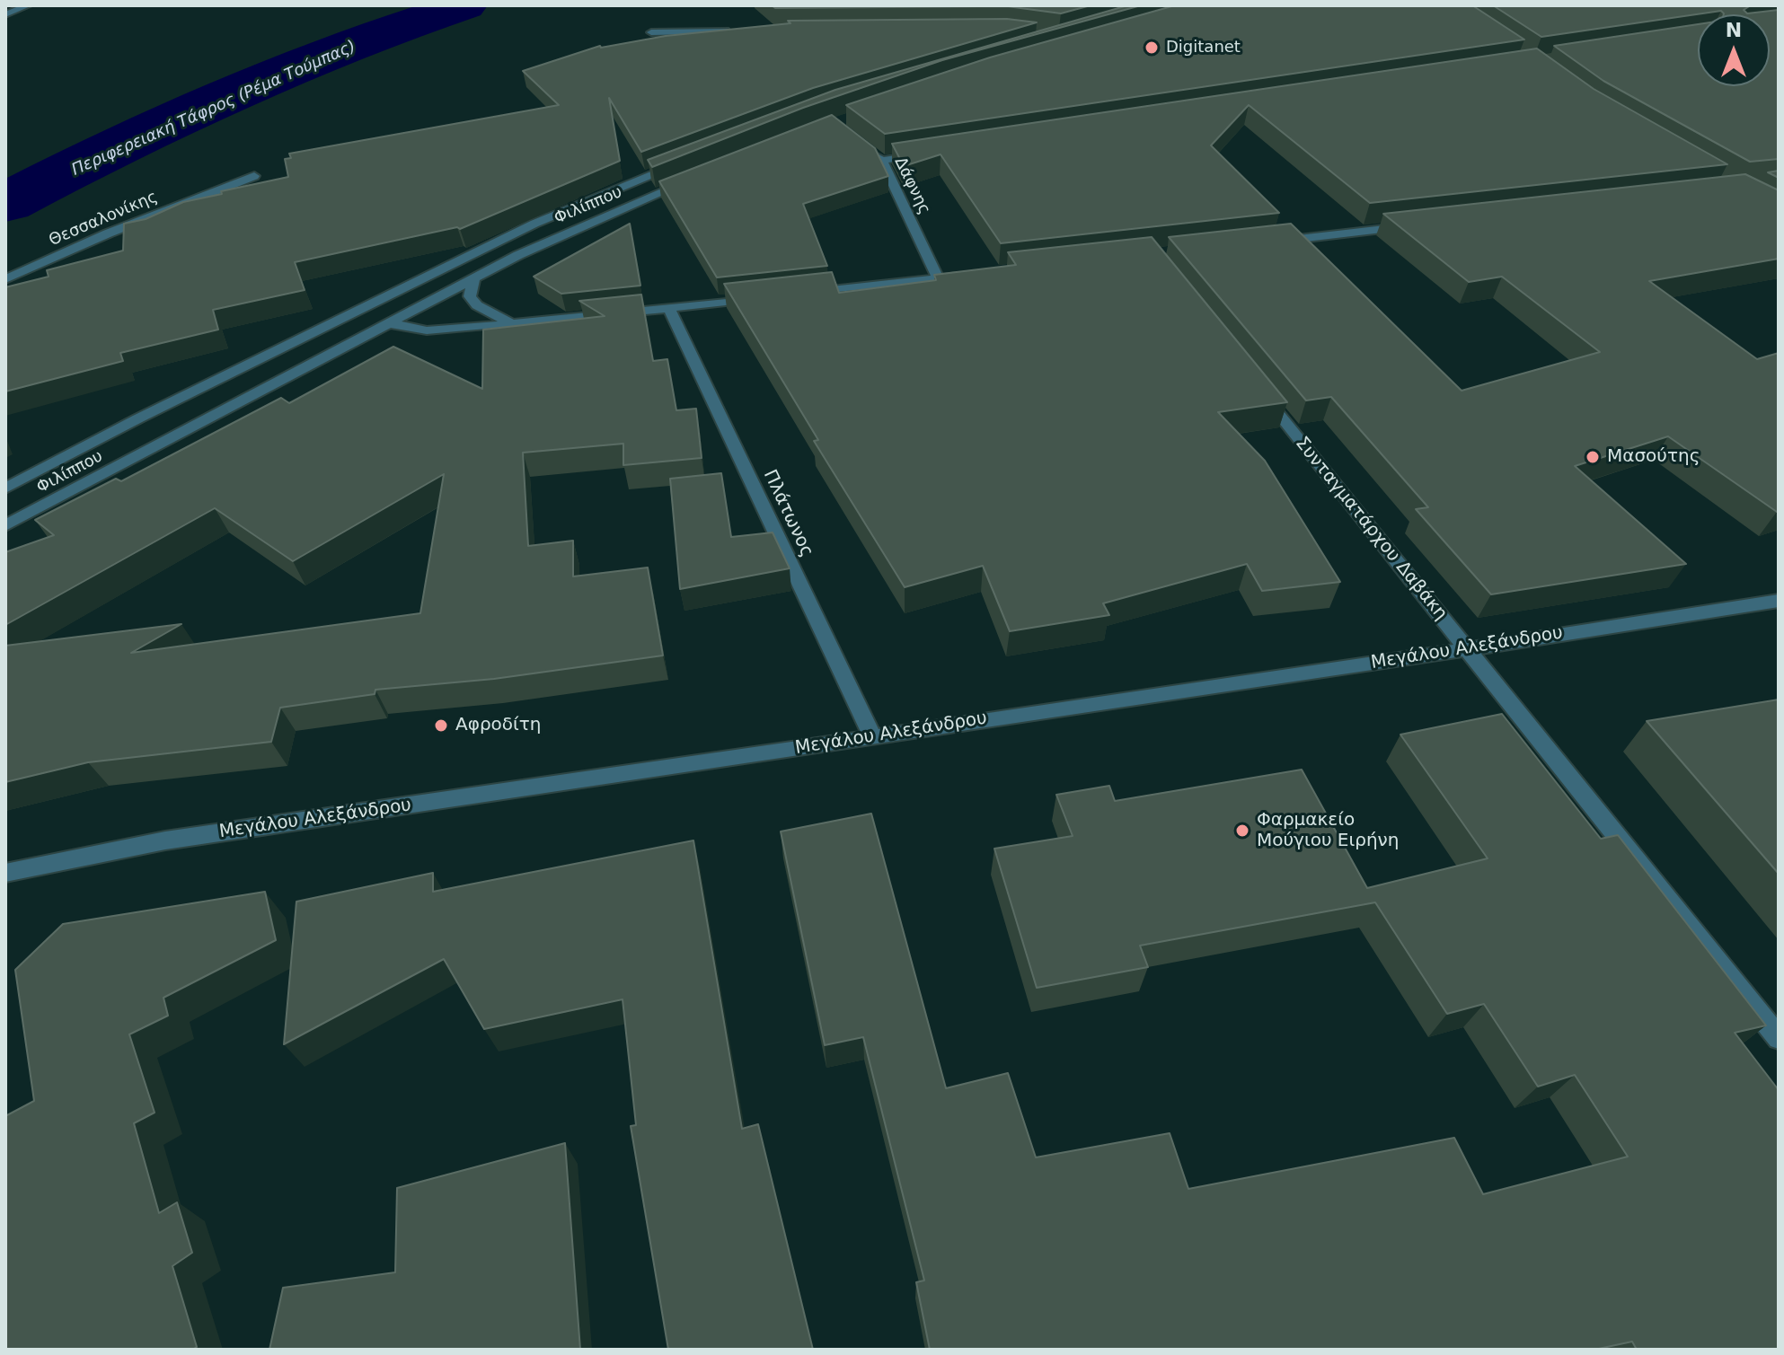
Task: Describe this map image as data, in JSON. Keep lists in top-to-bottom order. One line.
{"streets":{"street":["Δάφνης","Φιλίππου","Θεσσαλονίκης","Πλάτωνος","Συνταγματάρχου Δαβάκη","Μεγάλου Αλεξάνδρου"]},"crossings":[["Πλάτωνος","Μεγάλου Αλεξάνδρου"],["Συνταγματάρχου Δαβάκη","Μεγάλου Αλεξάνδρου"]],"water":["Περιφερειακή Τάφρος (Ρέμα Τούμπας)"],"places":["Digitanet","Μασούτης","Αφροδίτη","Φαρμακείο Μούγιου Ειρήνη"],"north":"top"}
